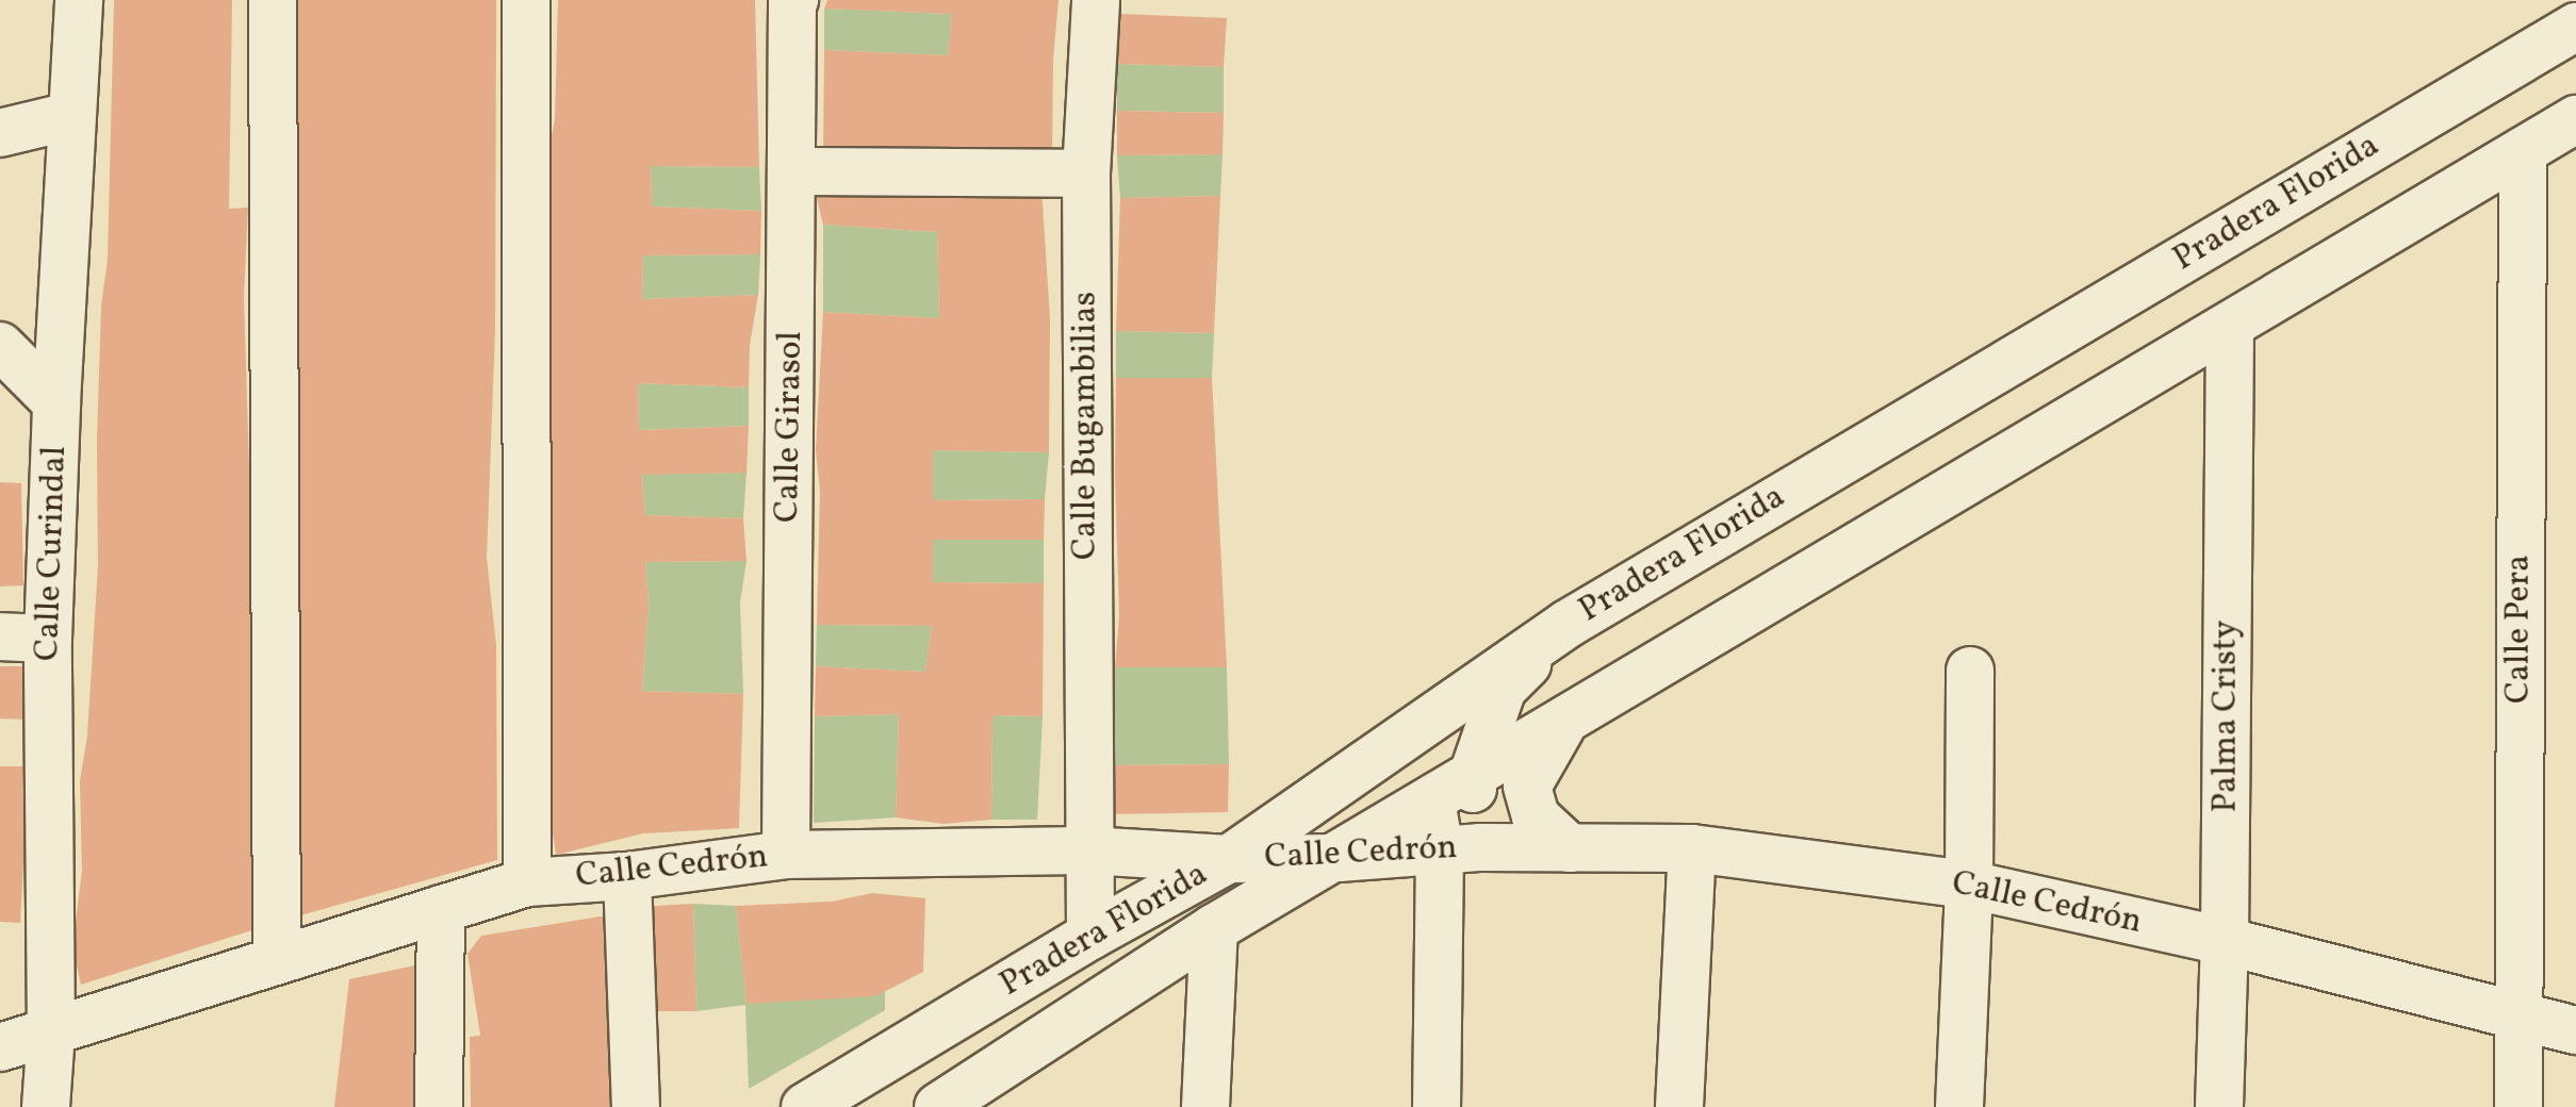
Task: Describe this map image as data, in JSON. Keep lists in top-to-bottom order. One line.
{"streets":{"street":["Pradera Florida","Calle Bugambilias","Calle Girasol","Calle Curindal","Calle Pera","Palma Cristy","Calle Cedrón"]},"crossings":[["Pradera Florida","Calle Bugambilias"],["Pradera Florida","Calle Pera"],["Pradera Florida","Palma Cristy"],["Pradera Florida","Calle Cedrón"],["Calle Bugambilias","Calle Cedrón"],["Calle Girasol","Calle Cedrón"],["Calle Curindal","Calle Cedrón"],["Calle Pera","Calle Cedrón"],["Palma Cristy","Calle Cedrón"]]}
